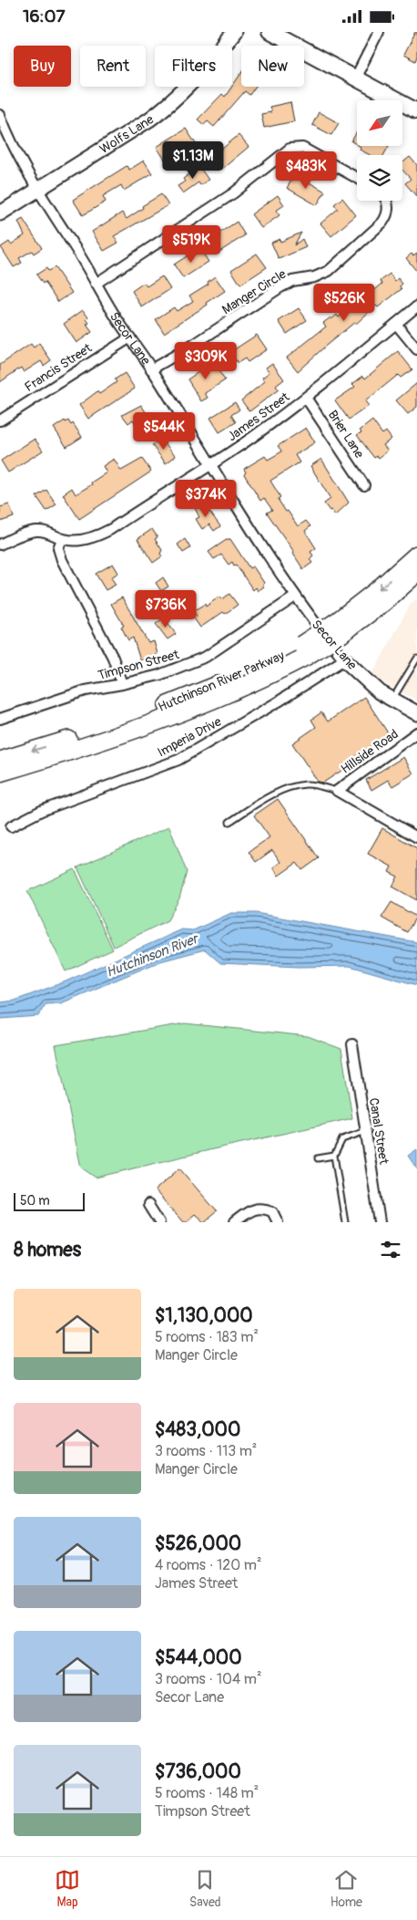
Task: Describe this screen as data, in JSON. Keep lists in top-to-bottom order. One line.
{"streets":{"highway":["Hutchinson River Parkway"],"street":["Wolfs Lane","Manger Circle","Secor Lane","Francis Street","James Street","Brier Lane","Timpson Street","Imperia Drive","Hillside Road","Canal Street"]},"crossings":[["Wolfs Lane","Secor Lane"],["Manger Circle","Secor Lane"],["Secor Lane","Francis Street"],["Secor Lane","James Street"],["Secor Lane","Timpson Street"],["Secor Lane","Imperia Drive"],["James Street","Brier Lane"]],"water":["Hutchinson River"],"scale_bar":"50 m","north":"bottom left","page":{"status":"16:07","chip":["Buy","Rent","Filters","New"],"price":["$1.13M","$483K","$519K","$526K","$309K","$544K","$374K","$736K"],"scale":"50 m","heading":"8 homes","list":[{"name":"$1,130,000","note":"5 rooms · 183 m² · Manger Circle"},{"name":"$483,000","note":"3 rooms · 113 m² · Manger Circle"},{"name":"$526,000","note":"4 rooms · 120 m² · James Street"},{"name":"$544,000","note":"3 rooms · 104 m² · Secor Lane"},{"name":"$736,000","note":"5 rooms · 148 m² · Timpson Street"}],"tabs":["Map","Saved","Home"]}}
